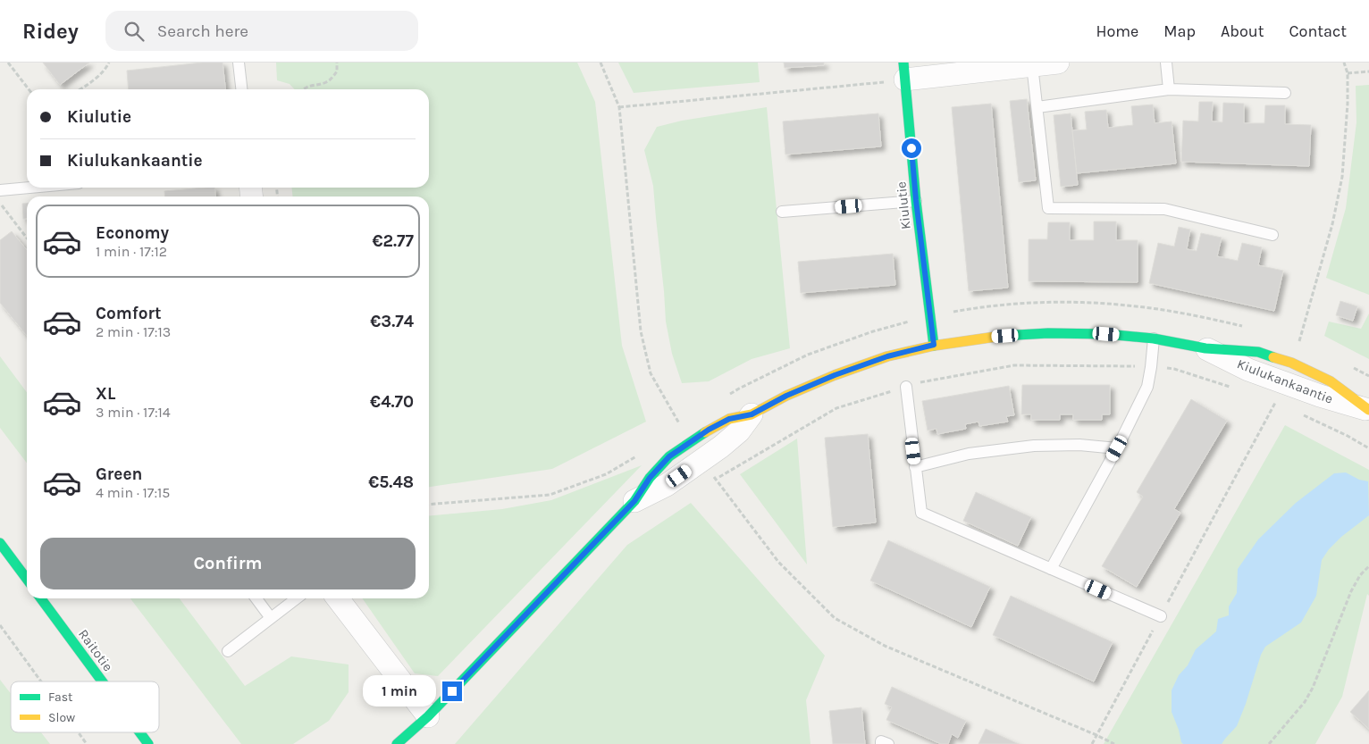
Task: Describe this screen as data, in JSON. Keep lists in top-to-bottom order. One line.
{"streets":{"street":["Kiulutie","Kiulukankaantie","Raitotie"]},"crossings":[["Kiulutie","Kiulukankaantie"]],"legend":["Fast","Slow"],"page":{"header":"Ridey","search":"Search here","nav":["Home","Map","About","Contact"],"banner":["Kiulutie","Kiulukankaantie"],"list":[{"name":"Economy","note":"1 min · 17:12","value":"€2.77"},{"name":"Comfort","note":"2 min · 17:13","value":"€3.74"},{"name":"XL","note":"3 min · 17:14","value":"€4.70"},{"name":"Green","note":"4 min · 17:15","value":"€5.48"}],"buttons":"Confirm","bubble":"1 min"}}
